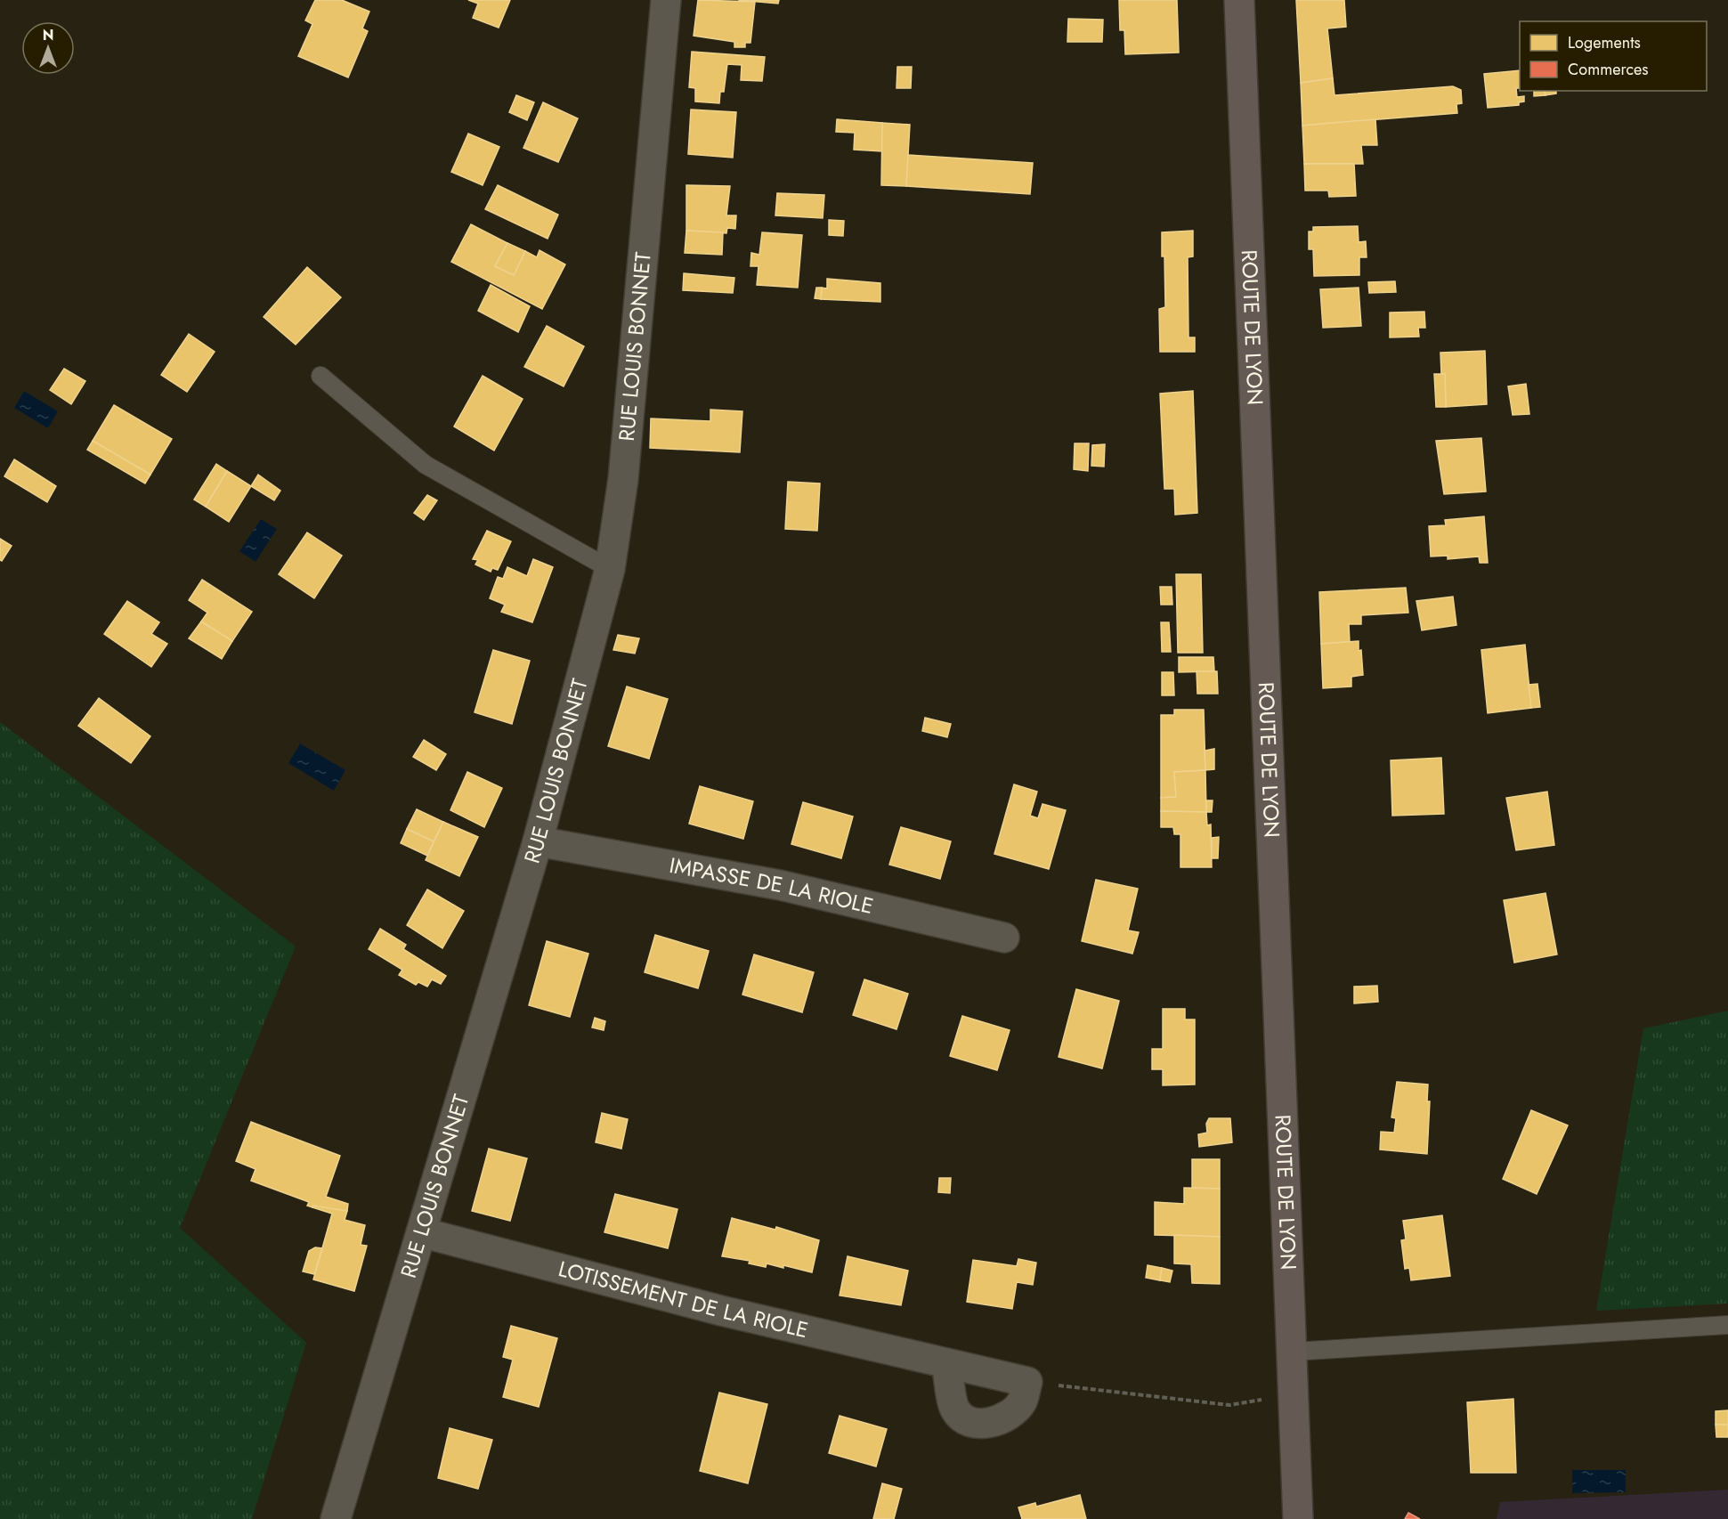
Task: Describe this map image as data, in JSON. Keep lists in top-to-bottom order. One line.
{"streets":{"main road":["ROUTE DE LYON"],"street":["RUE LOUIS BONNET","IMPASSE DE LA RIOLE","LOTISSEMENT DE LA RIOLE"]},"crossings":[["RUE LOUIS BONNET","IMPASSE DE LA RIOLE"],["RUE LOUIS BONNET","LOTISSEMENT DE LA RIOLE"]],"legend":["Logements","Commerces"],"north":"top"}
